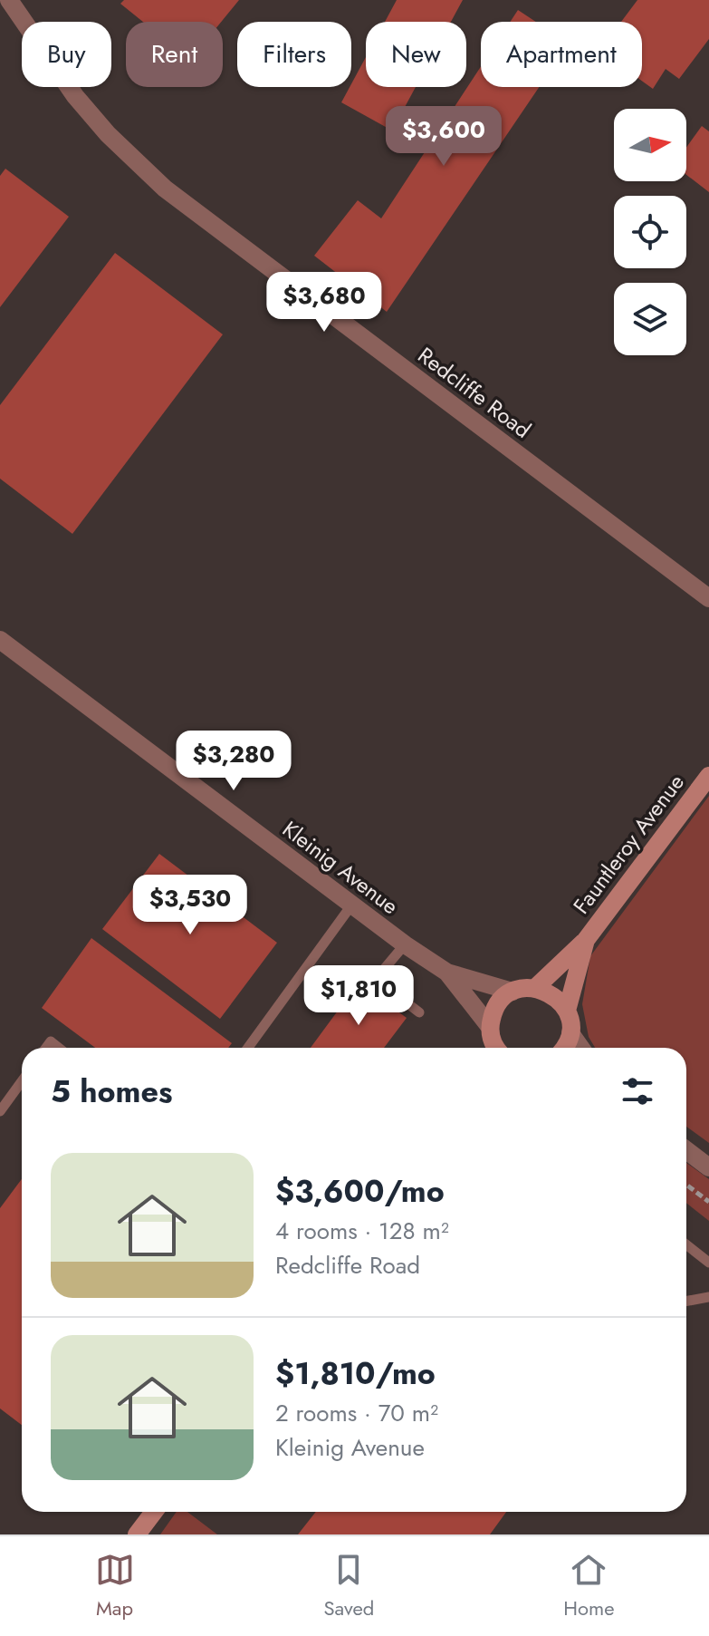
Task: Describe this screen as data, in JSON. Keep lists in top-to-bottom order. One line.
{"streets":{"main road":["Fauntleroy Avenue"],"street":["Redcliffe Road","Kleinig Avenue"]},"north":"right","page":{"chip":["Buy","Rent","Filters","New","Apartment"],"price":["$3,600","$3,680","$3,280","$3,530","$1,810"],"heading":"5 homes","list":[{"name":"$3,600/mo","note":"4 rooms · 128 m² · Redcliffe Road"},{"name":"$1,810/mo","note":"2 rooms · 70 m² · Kleinig Avenue"}],"tabs":["Map","Saved","Home"]}}
